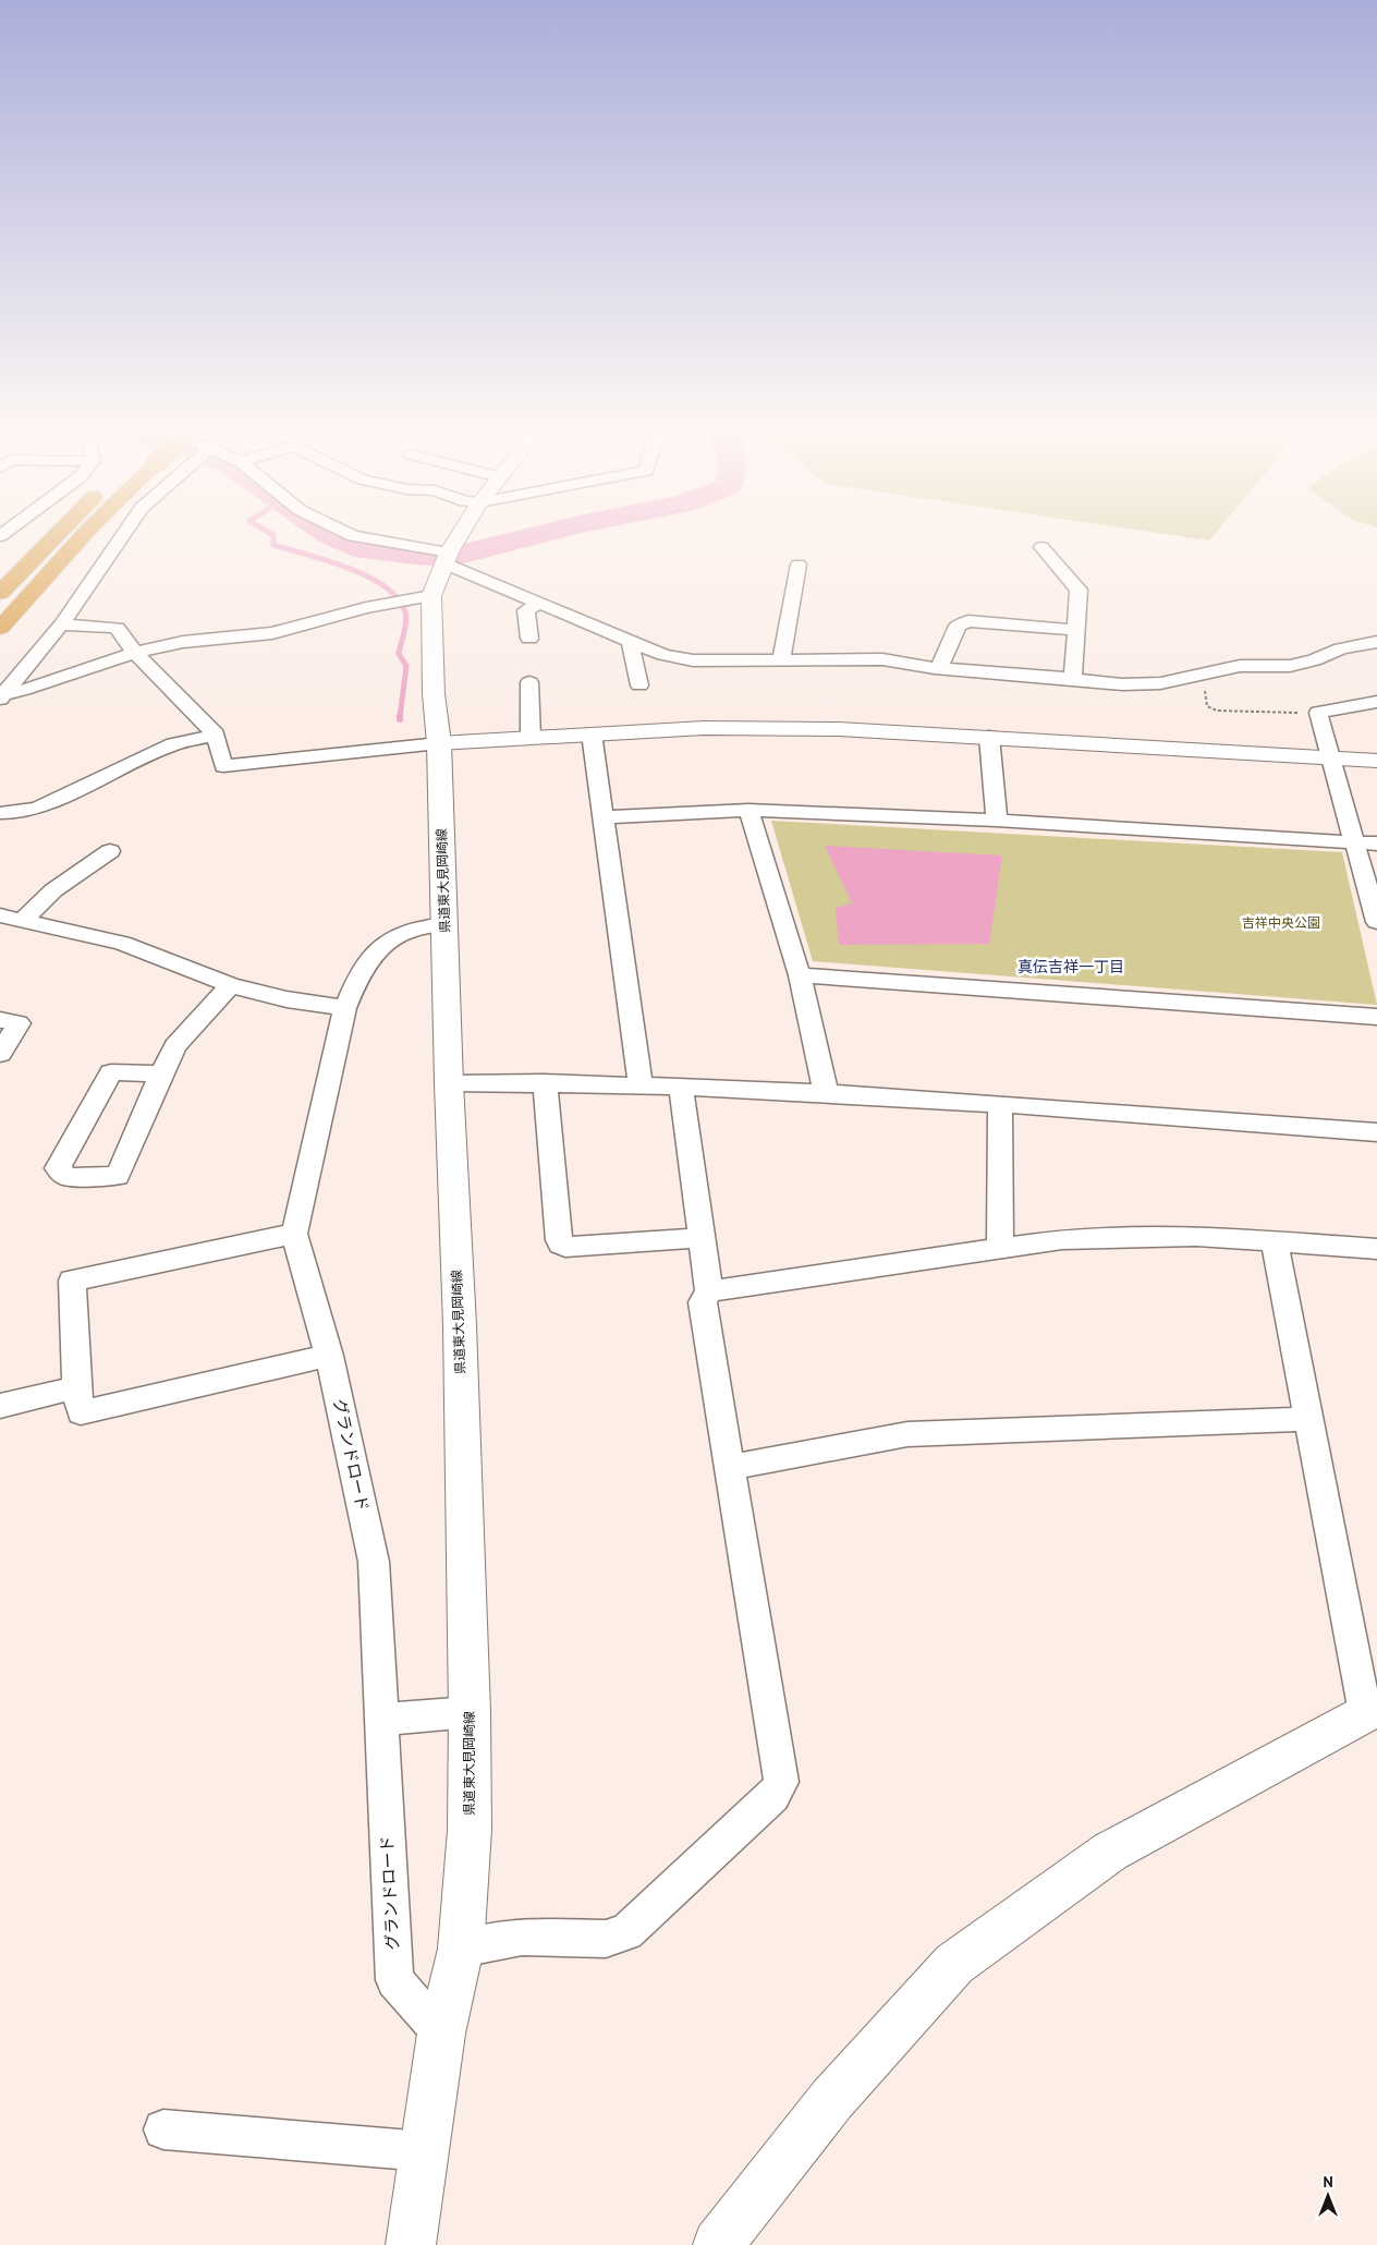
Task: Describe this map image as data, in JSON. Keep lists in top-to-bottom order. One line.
{"streets":{"main road":["県道東大見岡崎線"],"street":["グランドロード"]},"crossings":[["県道東大見岡崎線","グランドロード"]],"districts":["真伝吉祥一丁目"],"parks":["吉祥中央公園"],"north":"top"}
